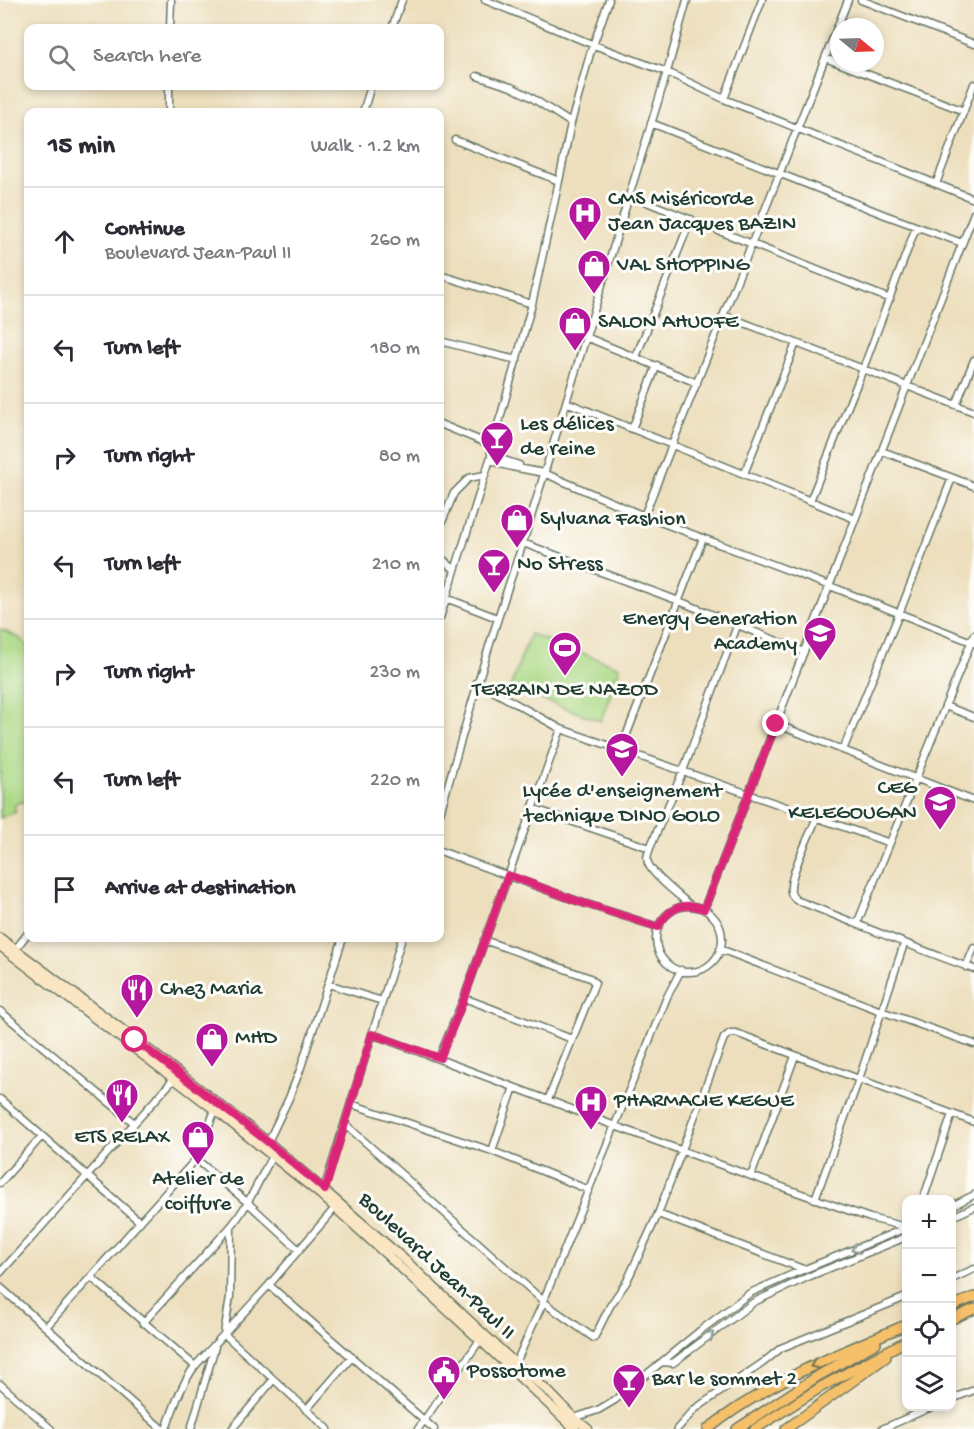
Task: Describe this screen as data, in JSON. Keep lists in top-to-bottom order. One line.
{"streets":{"main road":["Boulevard Jean-Paul II"]},"places":{"hospital":["CMS Miséricorde Jean Jacques BAZIN","PHARMACIE KEGUE"],"shop":["VAL SHOPPING","SALON AHUOFE","Sylvana Fashion","MHD","Atelier de coiffure"],"bar":["Les délices de reine","No Stress","Bar le sommet 2"],"school or university":["Energy Generation Academy","Lycée d'enseignement technique DINO GOLO","CEG KELEGOUGAN"],"sports":["TERRAIN DE NAZOD"],"restaurant":["Chez Maria","ETS RELAX"],"public building":["Possotome"]},"north":"right","page":{"search":"Search here","heading":["15 min","Walk · 1.2 km"],"list":[["Continue","Boulevard Jean-Paul II","260 m"],["Turn left","180 m"],["Turn right","80 m"],["Turn left","210 m"],["Turn right","230 m"],["Turn left","220 m"],"Arrive at destination"],"map_buttons":["+","−"]}}
